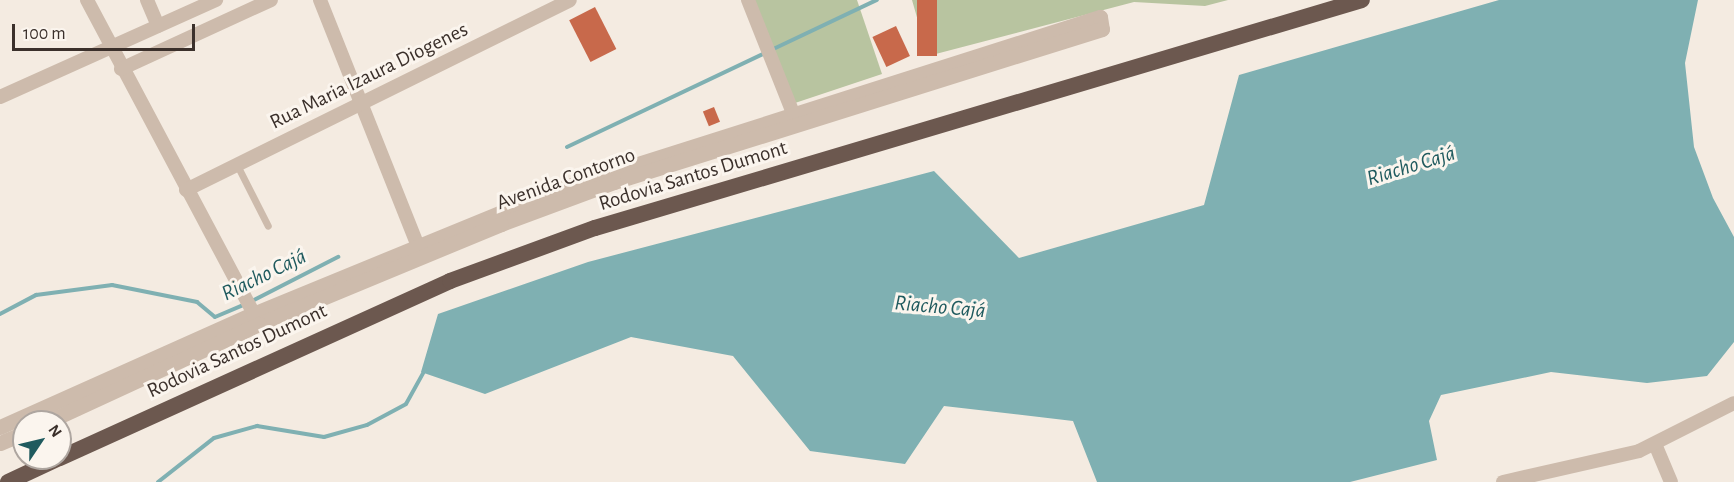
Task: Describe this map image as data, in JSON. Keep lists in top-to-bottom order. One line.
{"streets":{"highway":["Rodovia Santos Dumont"],"street":["Rua Maria Izaura Diogenes"]},"water":["Riacho Cajá"],"scale_bar":"100 m","north":"top right"}
